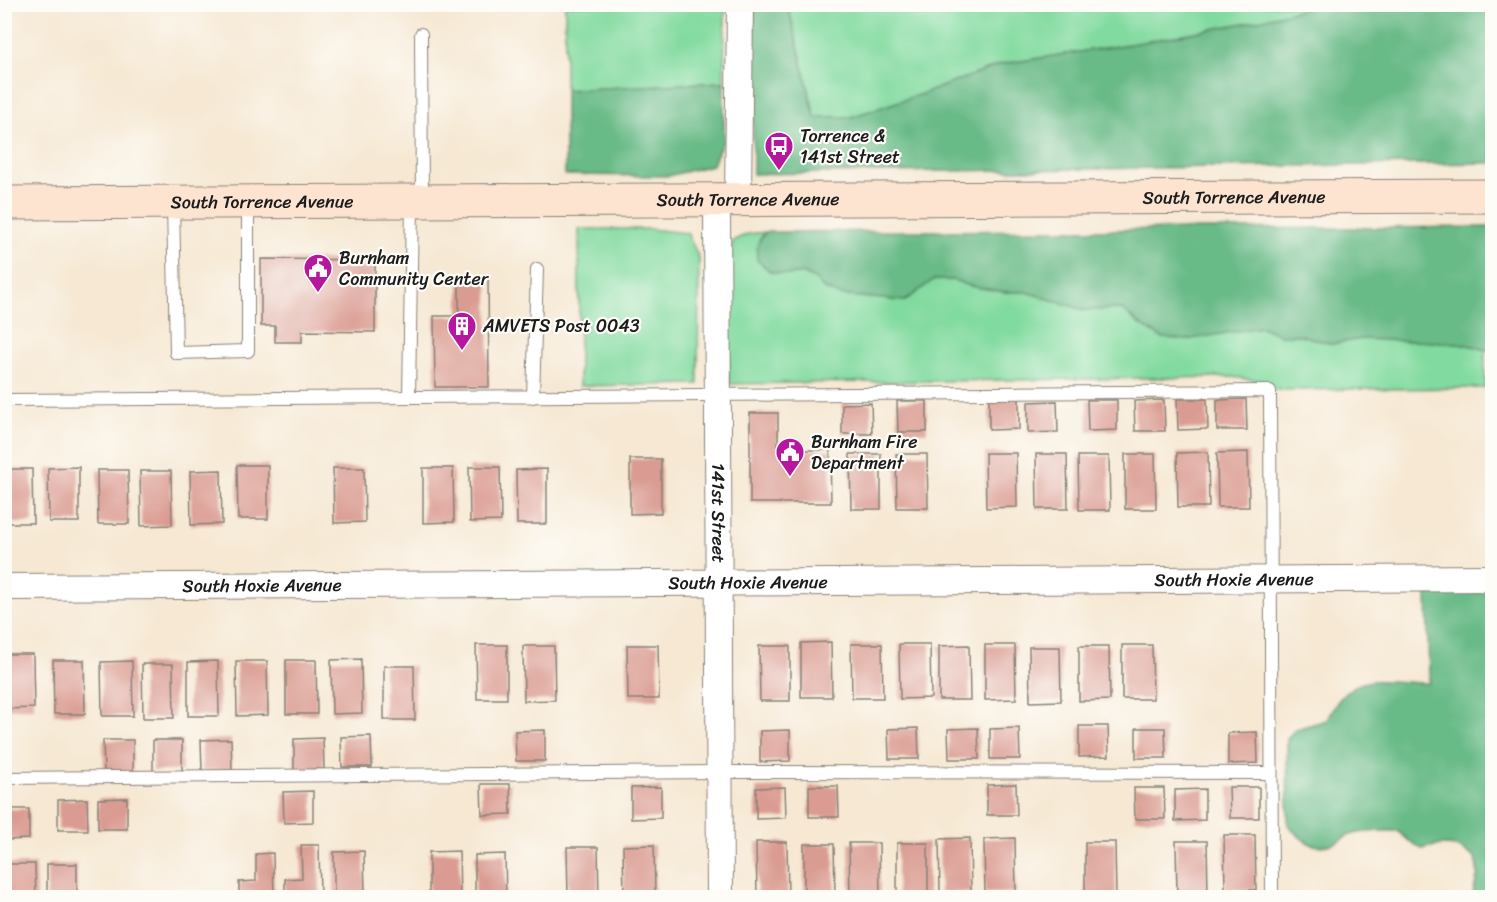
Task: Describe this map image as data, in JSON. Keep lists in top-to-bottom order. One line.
{"streets":{"main road":["South Torrence Avenue"],"street":["141st Street","South Hoxie Avenue"]},"crossings":[["South Torrence Avenue","141st Street"],["141st Street","South Hoxie Avenue"]],"places":{"bus stop":["Torrence & 141st Street"],"public building":["Burnham Community Center","Burnham Fire Department"],"building":["AMVETS Post 0043"]}}
